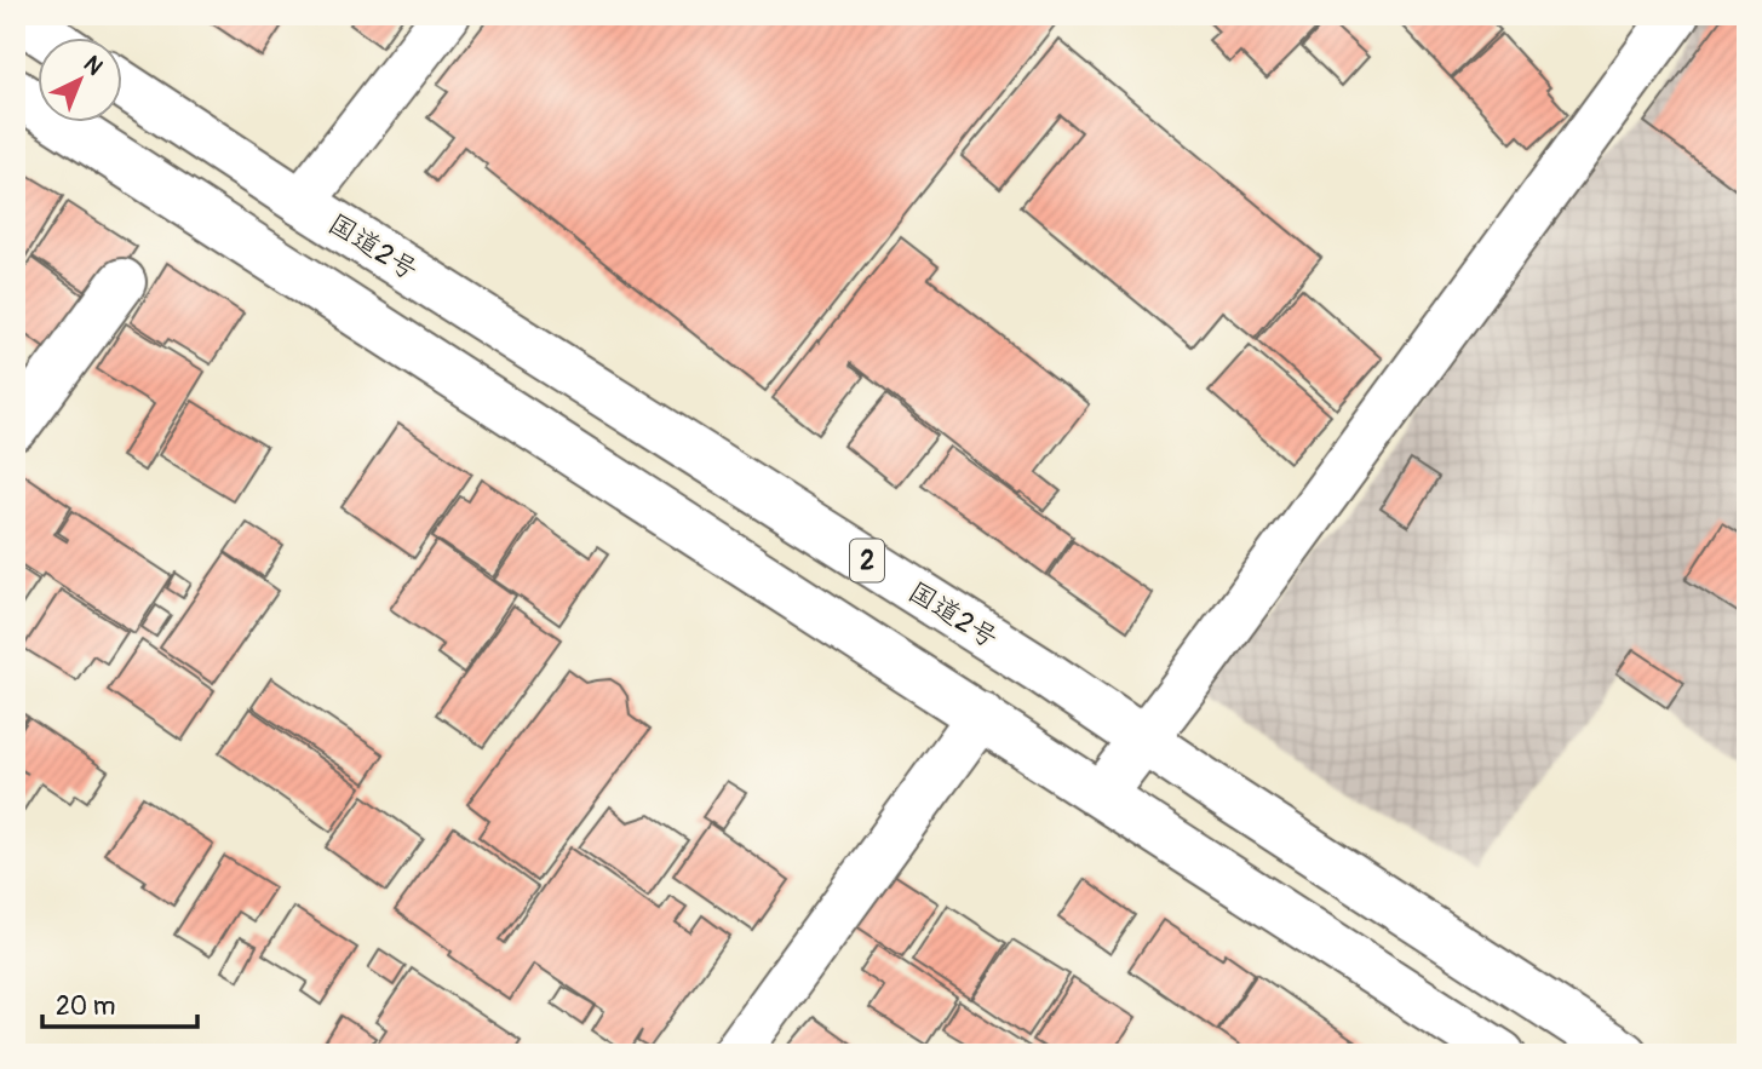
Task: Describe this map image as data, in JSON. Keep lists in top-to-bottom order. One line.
{"streets":{"main road":["国道2号","2"]},"scale_bar":"20 m","north":"top right"}
